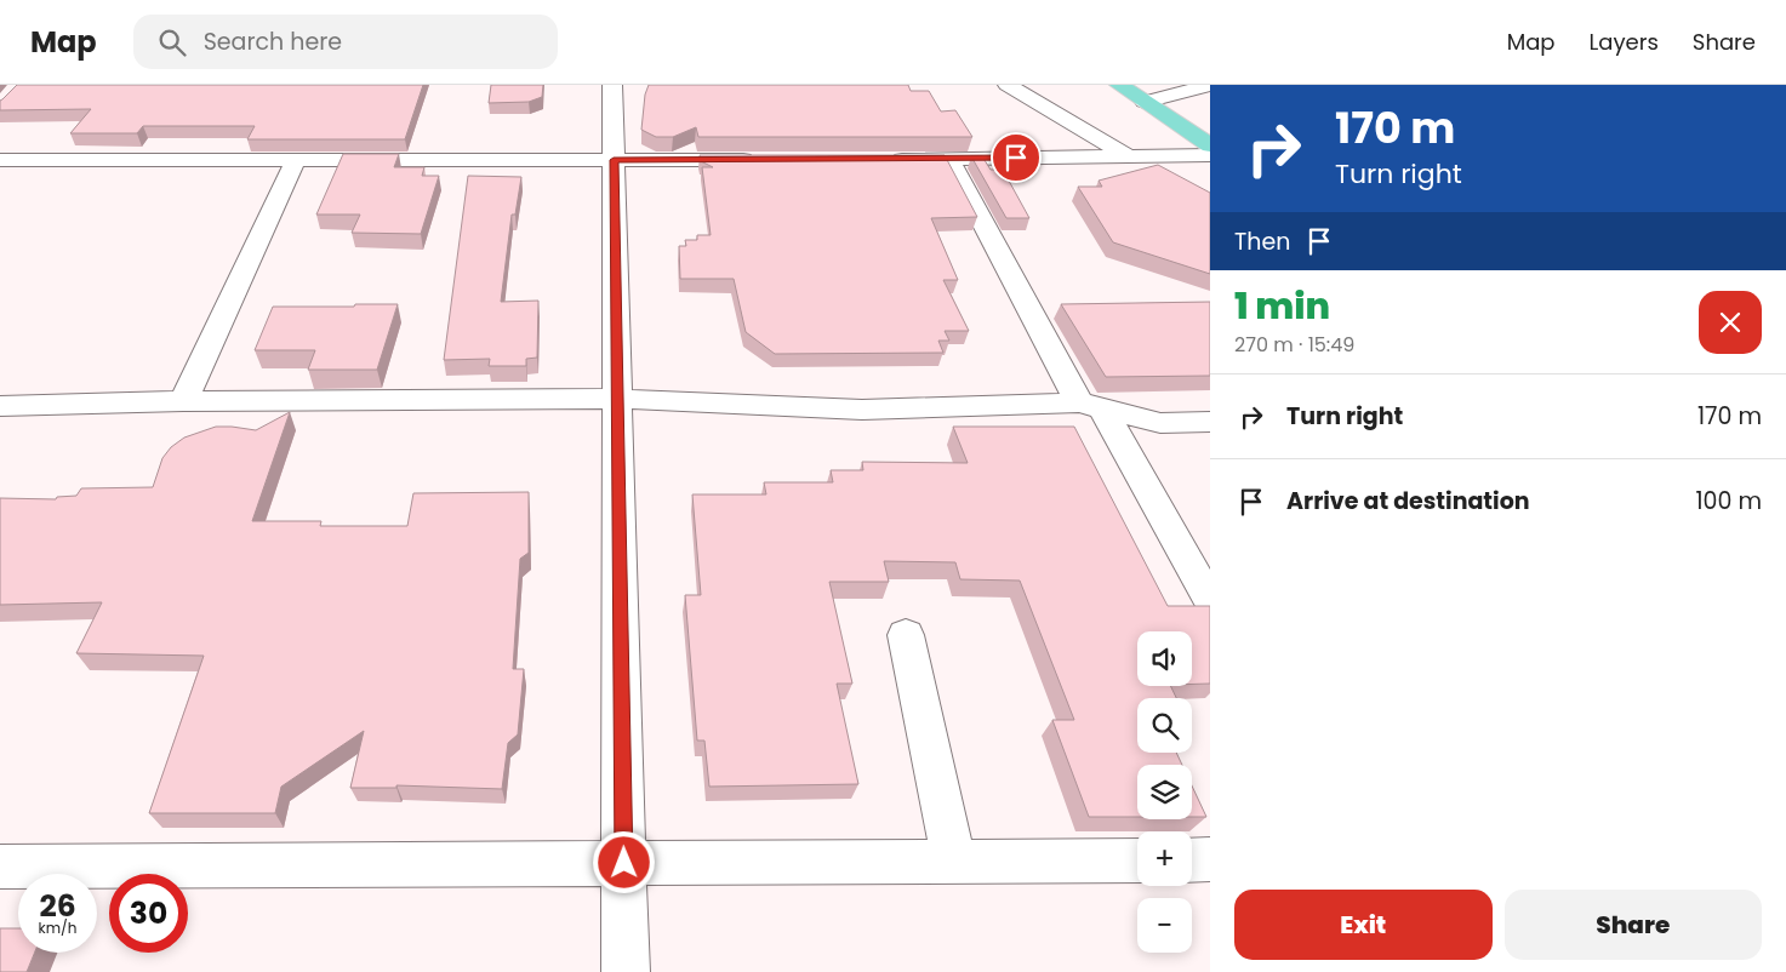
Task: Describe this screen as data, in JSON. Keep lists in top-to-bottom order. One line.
{"page":{"header":"Map","search":"Search here","nav":["Map","Layers","Share"],"turn":["170 m","Turn right"],"then":"Then","heading":["1 min","270 m · 15:49"],"list":[{"name":"Turn right","value":"170 m"},{"name":"Arrive at destination","value":"100 m"}],"map_buttons":["+","−"],"speed":"26 km/h","limit":"30","buttons":["Exit","Share"]}}
